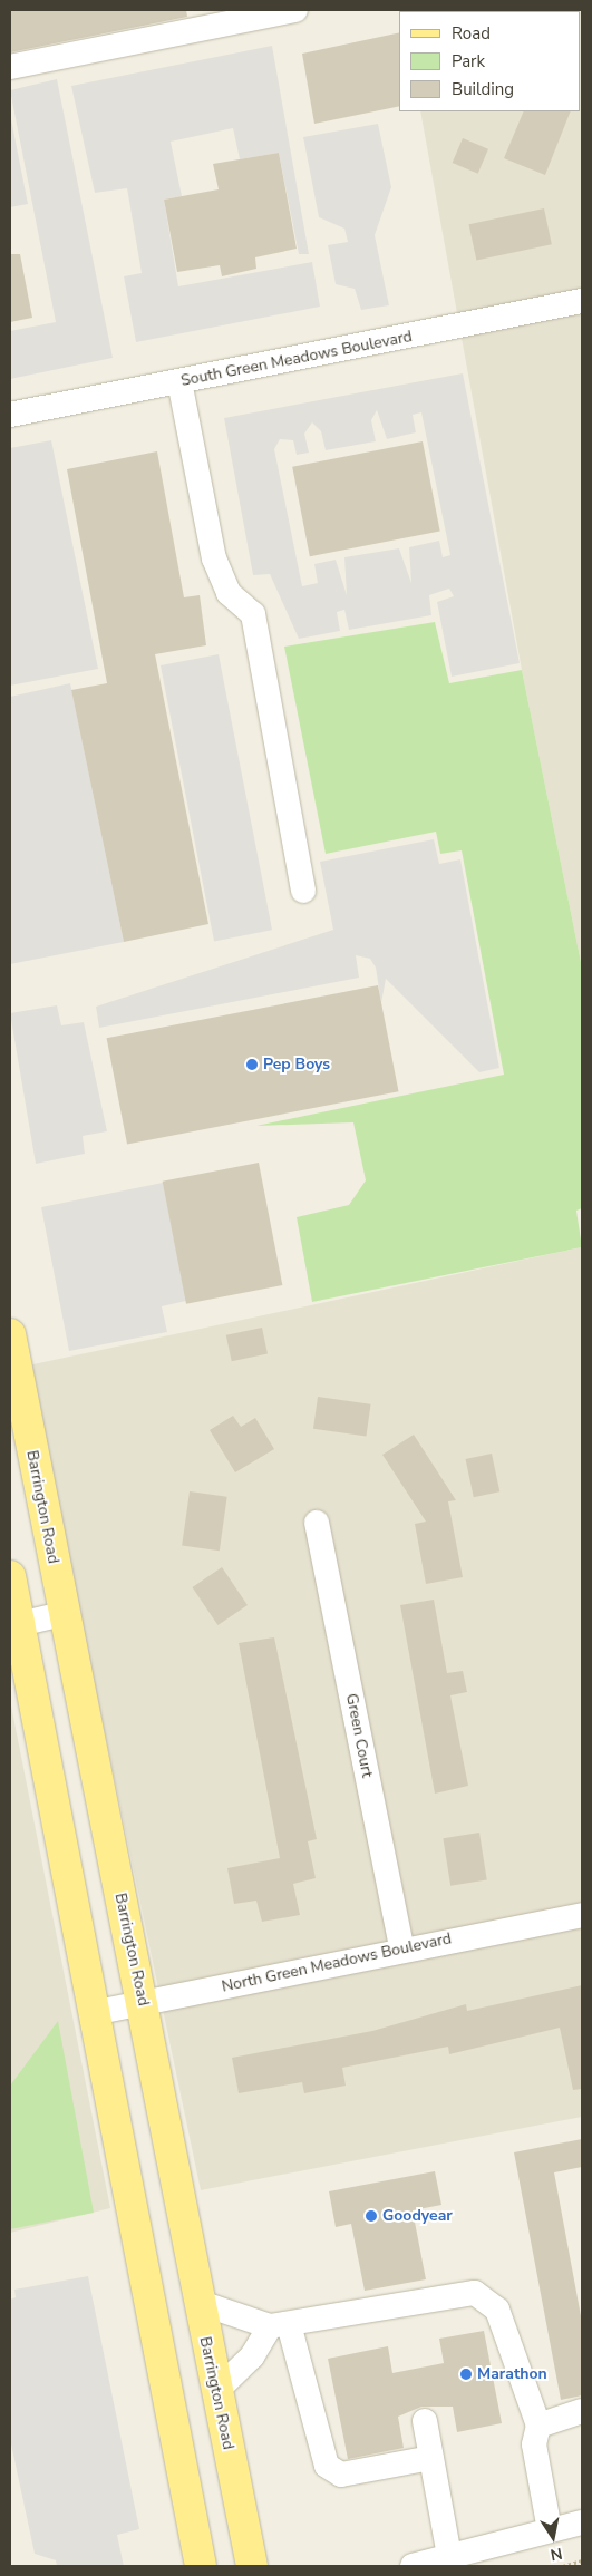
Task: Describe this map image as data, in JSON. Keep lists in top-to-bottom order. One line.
{"streets":{"main road":["Barrington Road"],"street":["South Green Meadows Boulevard","Green Court","North Green Meadows Boulevard"]},"crossings":[["Barrington Road","North Green Meadows Boulevard"],["Green Court","North Green Meadows Boulevard"]],"places":["Pep Boys","Goodyear","Marathon"],"legend":["Road","Park","Building"],"north":"bottom"}
